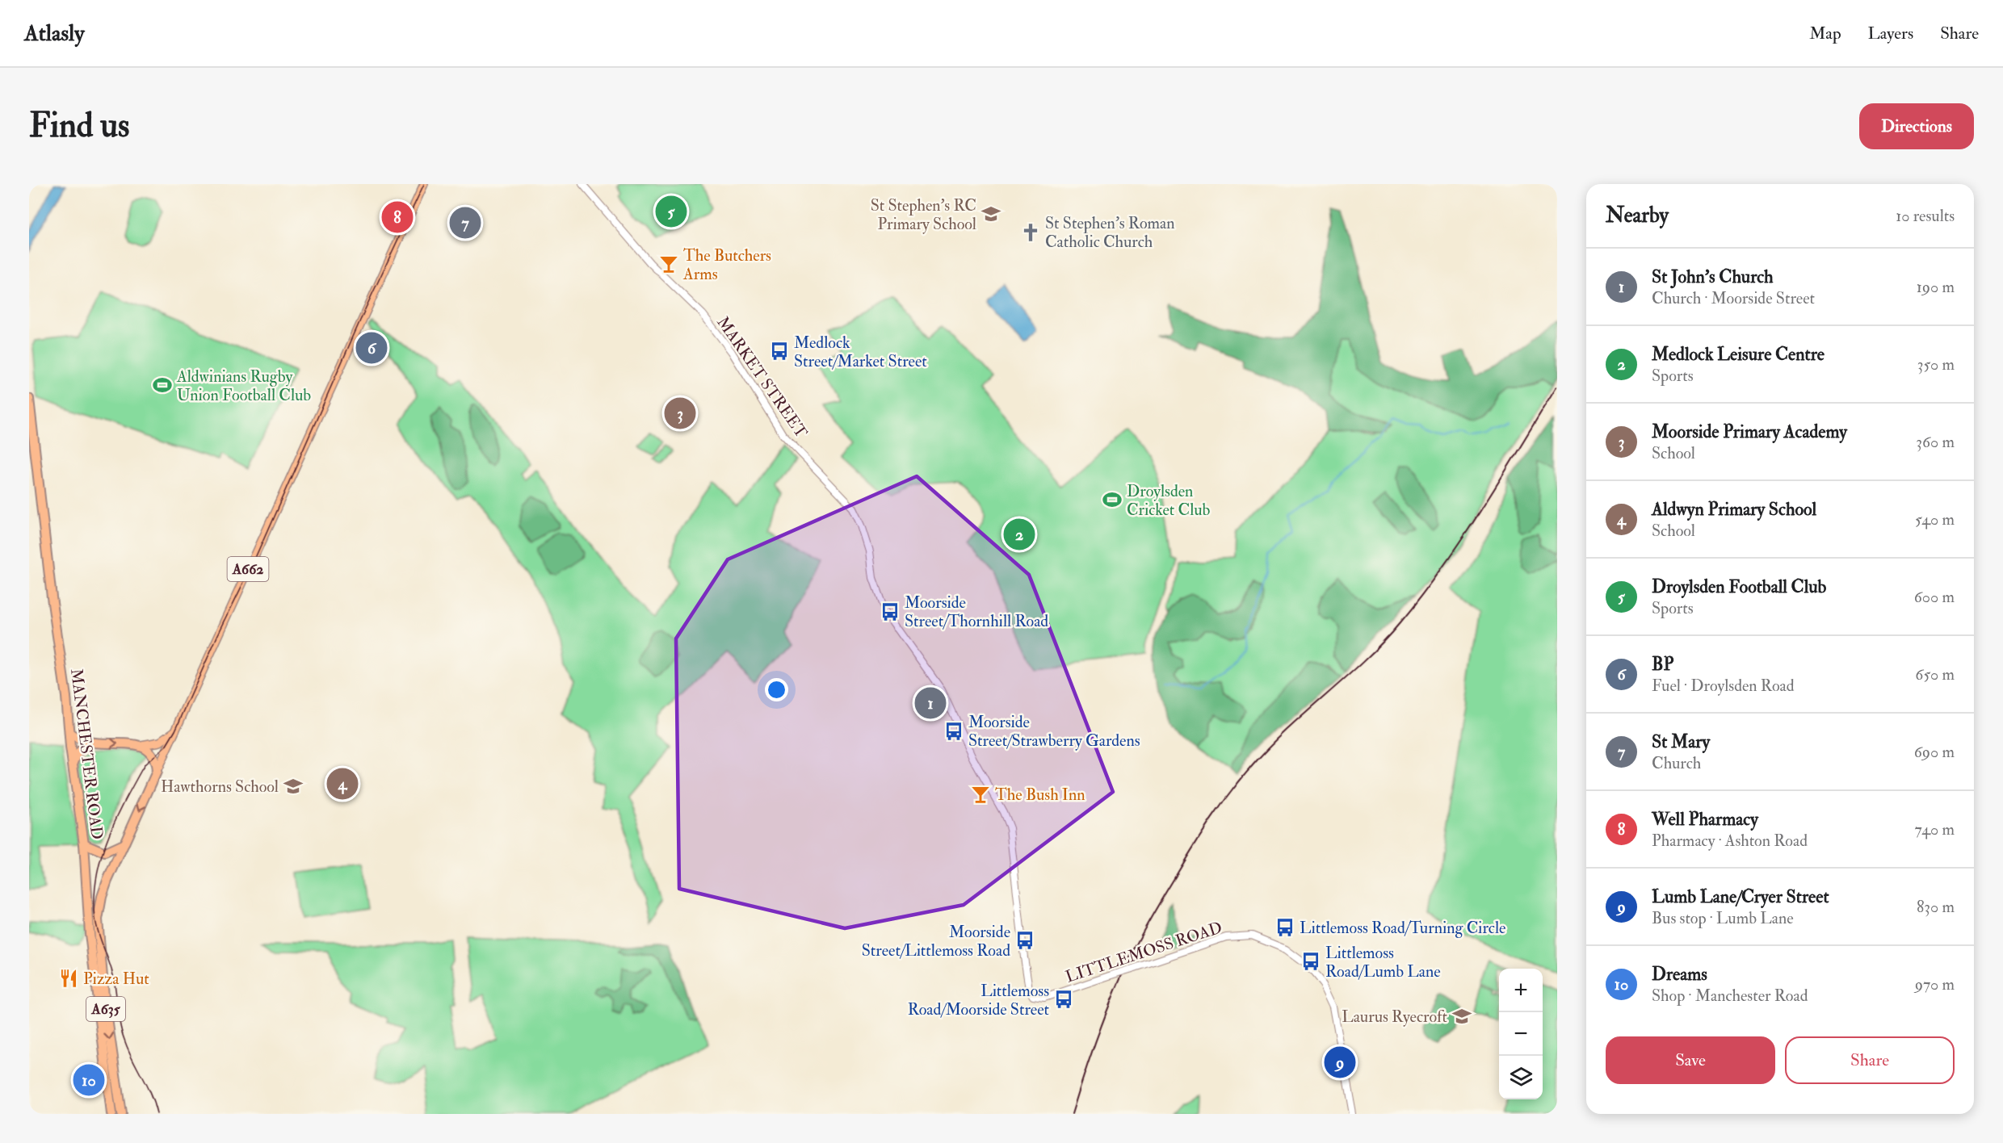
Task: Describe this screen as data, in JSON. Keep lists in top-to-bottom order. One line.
{"streets":{"highway":["MANCHESTER ROAD","A635"],"main road":["A662"],"street":["MARKET STREET","LITTLEMOSS ROAD"]},"crossings":[["MARKET STREET","LITTLEMOSS ROAD"],["A662","A635"]],"places":{"school or university":["St Stephen's RC Primary School","Hawthorns School","Laurus Ryecroft"],"church":["St Stephen's Roman Catholic Church"],"bar":["The Butchers Arms","The Bush Inn"],"bus stop":["Medlock Street/Market Street","Moorside Street/Thornhill Road","Moorside Street/Strawberry Gardens","Littlemoss Road/Turning Circle","Moorside Street/Littlemoss Road","Littlemoss Road/Lumb Lane","Littlemoss Road/Moorside Street"],"sports":["Aldwinians Rugby Union Football Club","Droylsden Cricket Club"],"restaurant":["Pizza Hut"]},"page":{"header":"Atlasly","nav":["Map","Layers","Share"],"buttons":["Directions",["Save","Share"]],"title":"Find us","heading":["Nearby","10 results"],"pins":["5","8","7","6","3","2","1","4","9","10"],"list":[{"mark":"1","name":"St John's Church","note":"Church · Moorside Street","value":"190 m"},{"mark":"2","name":"Medlock Leisure Centre","note":"Sports","value":"350 m"},{"mark":"3","name":"Moorside Primary Academy","note":"School","value":"360 m"},{"mark":"4","name":"Aldwyn Primary School","note":"School","value":"540 m"},{"mark":"5","name":"Droylsden Football Club","note":"Sports","value":"600 m"},{"mark":"6","name":"BP","note":"Fuel · Droylsden Road","value":"650 m"},{"mark":"7","name":"St Mary","note":"Church","value":"690 m"},{"mark":"8","name":"Well Pharmacy","note":"Pharmacy · Ashton Road","value":"740 m"},{"mark":"9","name":"Lumb Lane/Cryer Street","note":"Bus stop · Lumb Lane","value":"830 m"},{"mark":"10","name":"Dreams","note":"Shop · Manchester Road","value":"970 m"}],"map_buttons":["+","−"]}}
